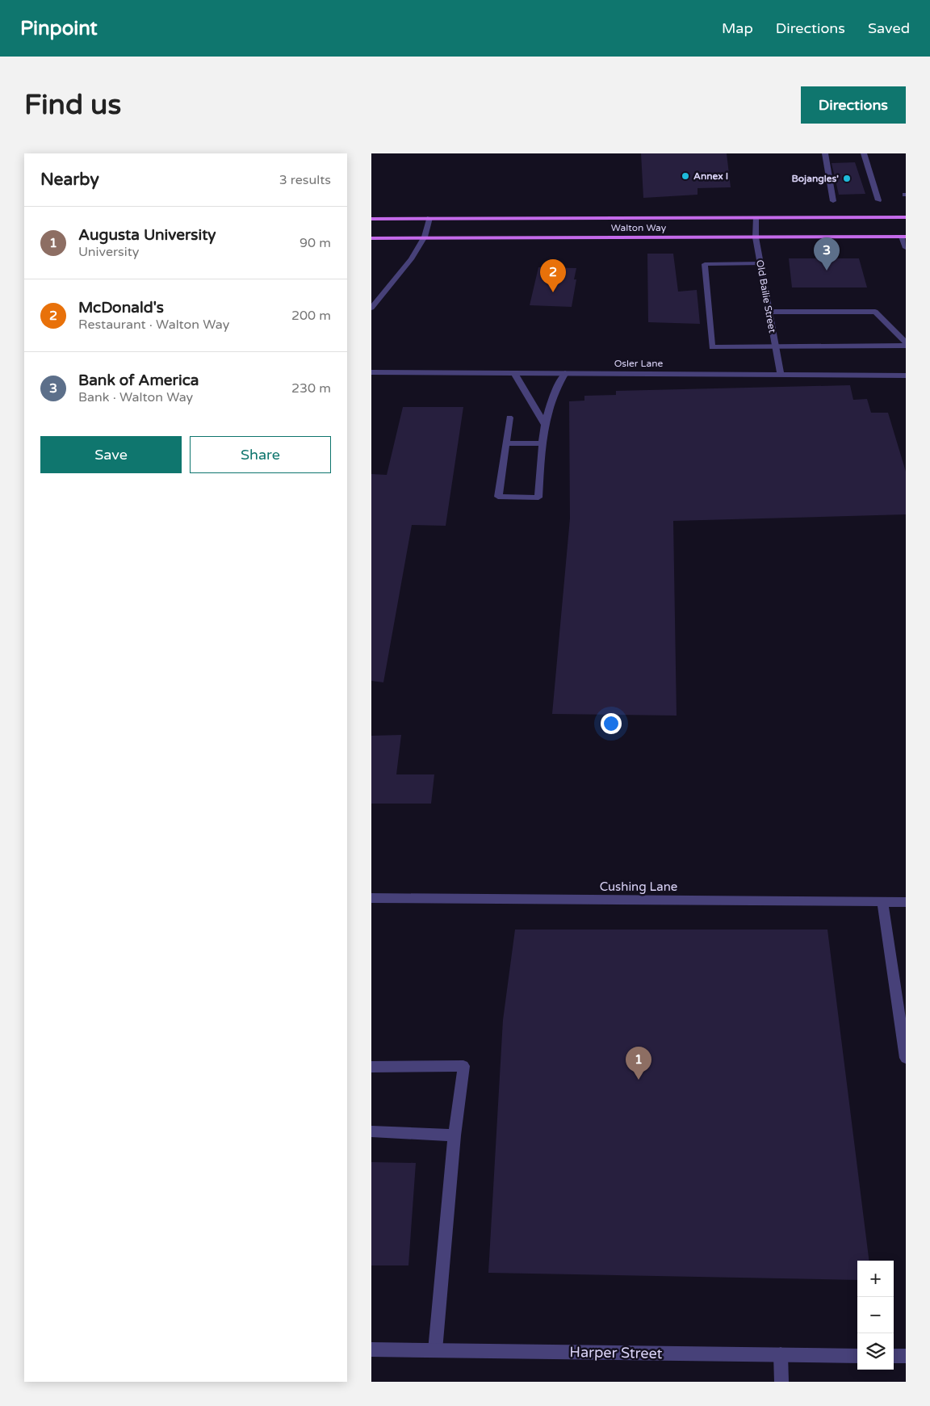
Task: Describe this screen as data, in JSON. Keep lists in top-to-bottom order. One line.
{"streets":{"main road":["Walton Way"],"street":["Old Bailie Street","Osler Lane","Cushing Lane","Harper Street"]},"crossings":[["Walton Way","Old Bailie Street"],["Old Bailie Street","Osler Lane"]],"places":["Annex I","Bojangles'"],"page":{"header":"Pinpoint","nav":["Map","Directions","Saved"],"buttons":["Directions",["Save","Share"]],"title":"Find us","heading":["Nearby","3 results"],"list":[{"mark":"1","name":"Augusta University","note":"University","value":"90 m"},{"mark":"2","name":"McDonald's","note":"Restaurant · Walton Way","value":"200 m"},{"mark":"3","name":"Bank of America","note":"Bank · Walton Way","value":"230 m"}],"pins":["3","2","1"],"map_buttons":["+","−"]}}
